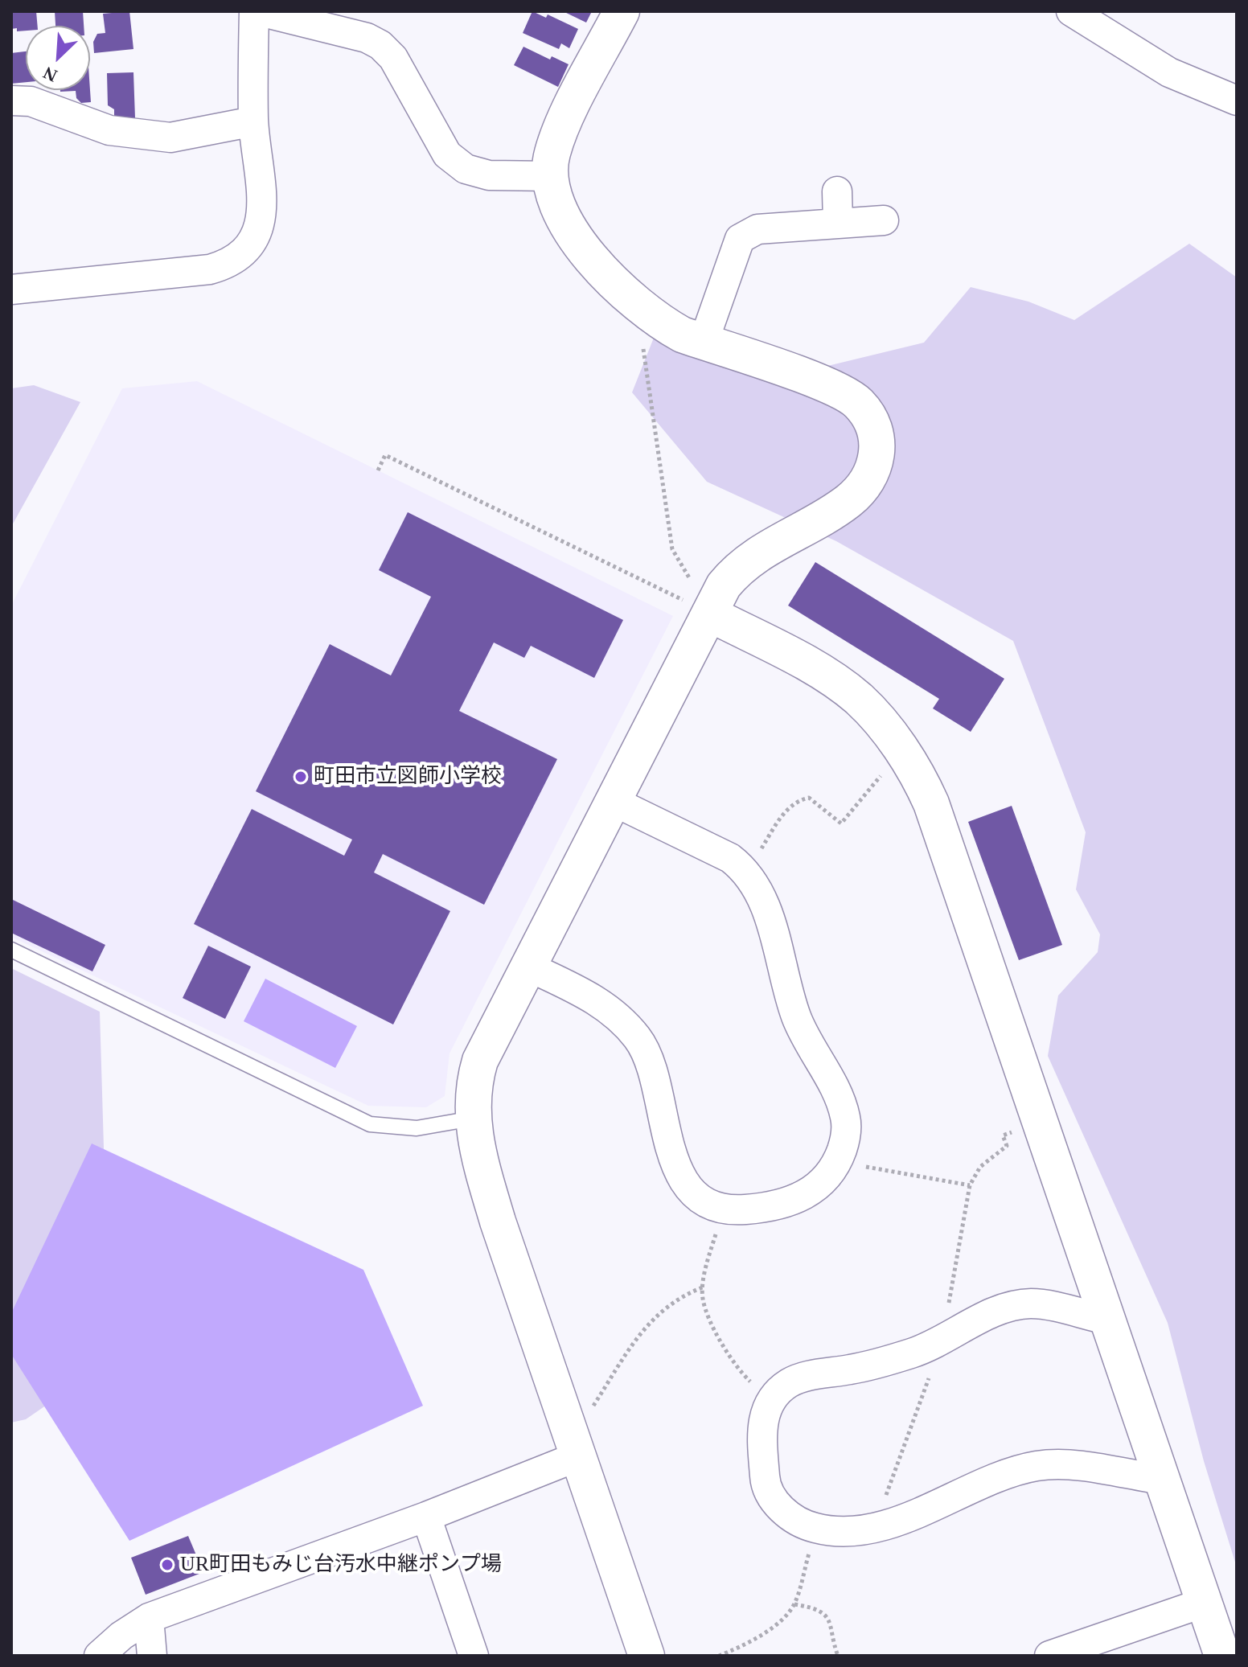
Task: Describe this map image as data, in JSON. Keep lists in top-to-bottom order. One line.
{"places":["町田市立図師小学校","UR町田もみじ台汚水中継ポンプ場"],"north":"bottom left"}
